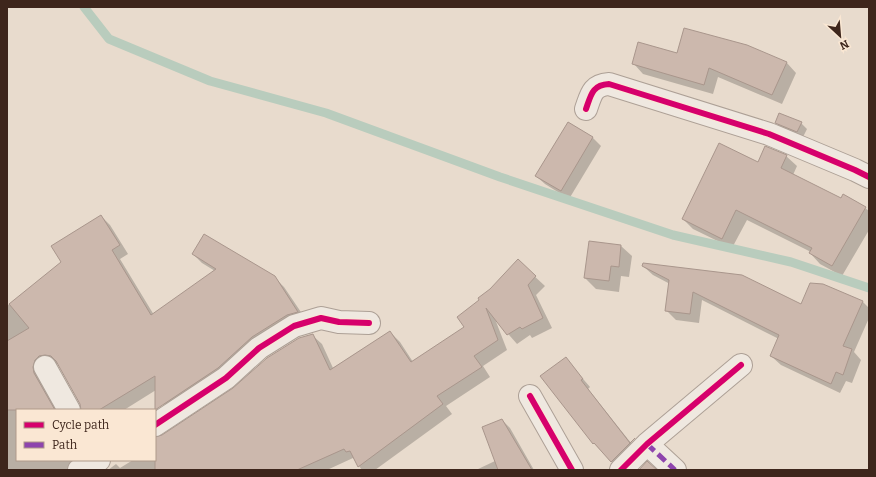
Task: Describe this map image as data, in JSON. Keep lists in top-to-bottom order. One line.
{"legend":["Cycle path","Path"],"north":"bottom right"}
